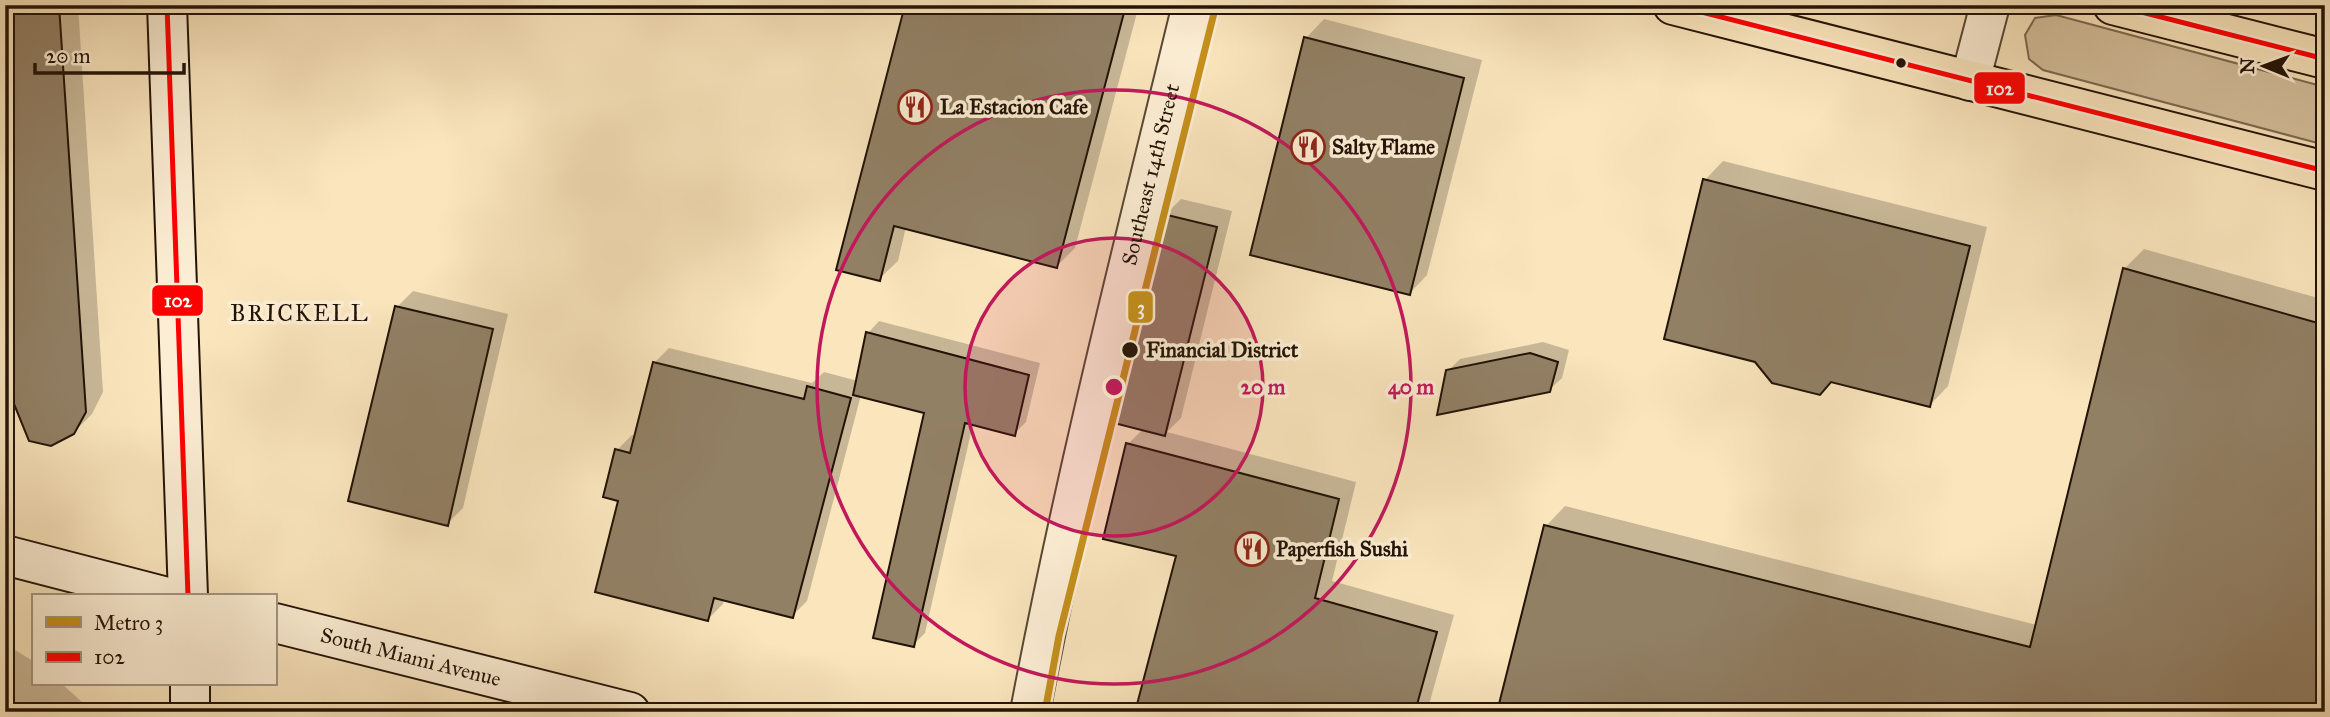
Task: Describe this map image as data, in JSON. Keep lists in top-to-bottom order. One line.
{"streets":{"main road":["Southeast 14th Street","South Miami Avenue"]},"districts":["BRICKELL"],"places":{"restaurant":["La Estacion Cafe","Salty Flame","Paperfish Sushi"],"other":["Financial District"]},"lines":["metro line 3","transit line 102"],"legend":["Metro 3","102"],"scale_bar":"20 m","north":"left","rings":["20 m","40 m"]}
